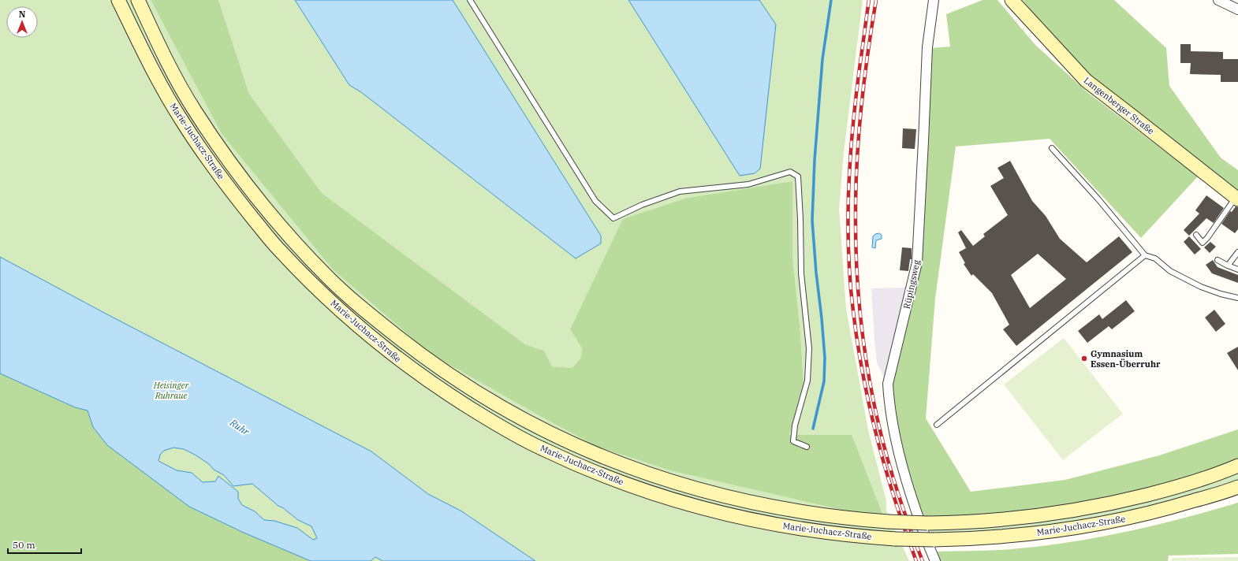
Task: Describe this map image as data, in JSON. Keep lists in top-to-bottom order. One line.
{"streets":{"main road":["Langenberger Straße","Marie-Juchacz-Straße"],"street":["Rüpingsweg"]},"water":["Ruhr"],"parks":["Heisinger Ruhraue"],"places":["Gymnasium Essen-Überruhr"],"scale_bar":"50 m","north":"top"}
